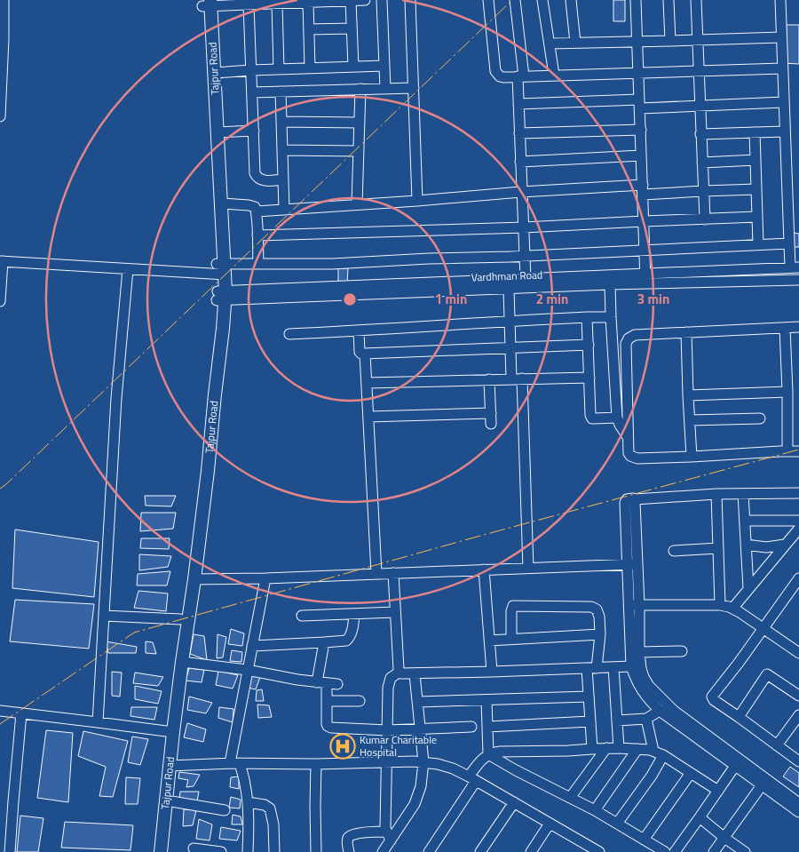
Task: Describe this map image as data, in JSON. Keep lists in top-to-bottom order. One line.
{"streets":{"main road":["Tajpur Road"],"street":["Vardhman Road"]},"crossings":[["Tajpur Road","Vardhman Road"]],"places":{"hospital":["Kumar Charitable Hospital"]},"rings":["1 min","2 min","3 min"]}
